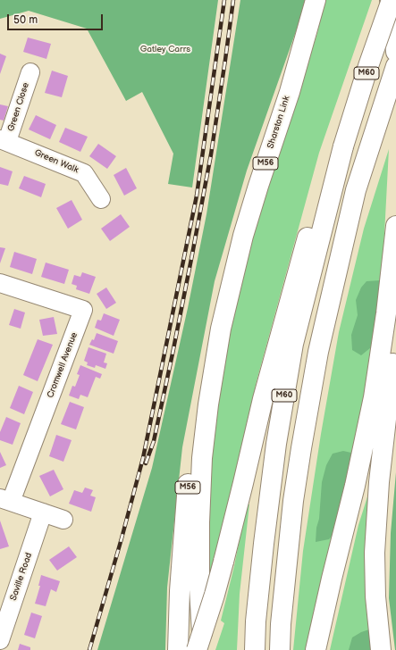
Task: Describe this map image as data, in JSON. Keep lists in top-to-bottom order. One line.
{"streets":{"highway":["M60","Sharston Link","M56"],"street":["Green Close","Green Walk","Cromwell Avenue","Saville Road"]},"crossings":[["Green Close","Green Walk"],["Sharston Link","M56"]],"parks":["Gatley Carrs"],"scale_bar":"50 m"}
